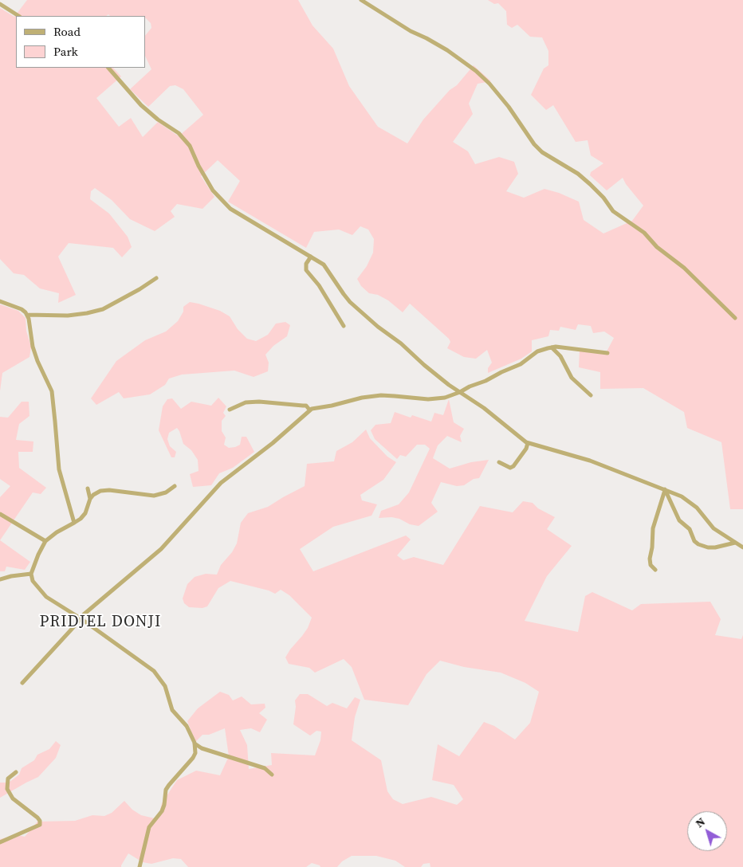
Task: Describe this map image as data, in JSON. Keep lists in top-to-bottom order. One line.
{"districts":["PRIDJEL DONJI"],"legend":["Road","Park"],"north":"top left"}
